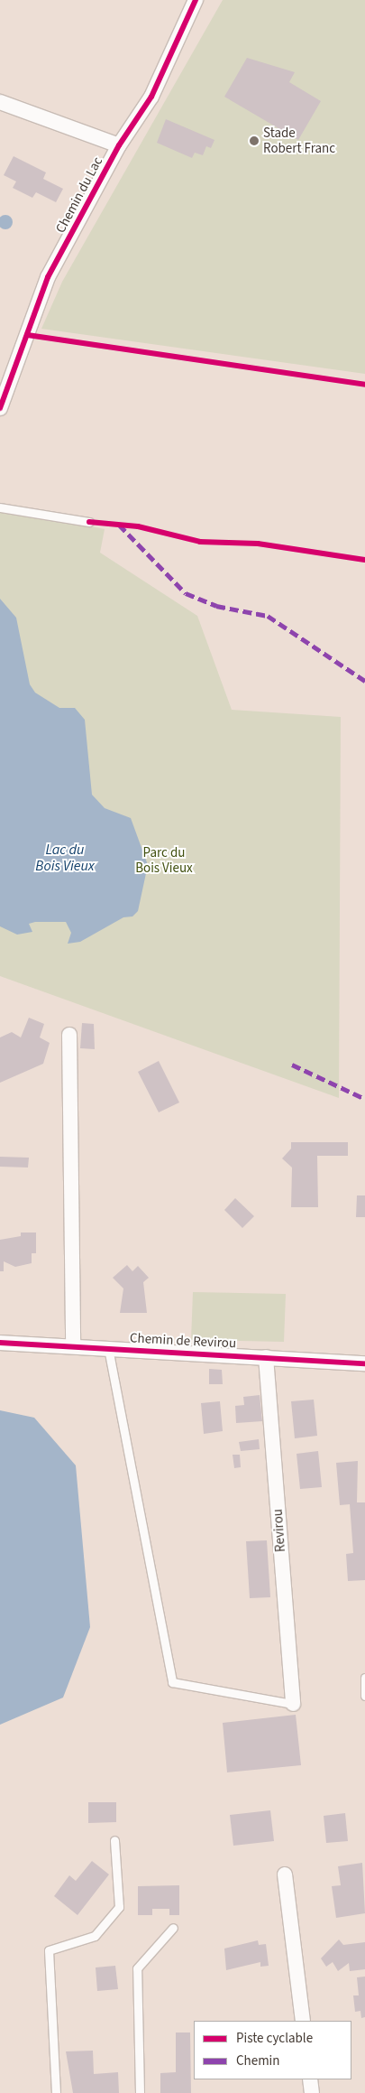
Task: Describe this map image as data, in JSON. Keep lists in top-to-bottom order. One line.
{"streets":{"street":["Chemin du Lac","Chemin de Revirou","Revirou"]},"crossings":[["Chemin de Revirou","Revirou"]],"water":["Lac du Bois Vieux"],"parks":["Parc du Bois Vieux"],"places":["Stade Robert Franc"],"legend":["Piste cyclable","Chemin"]}
